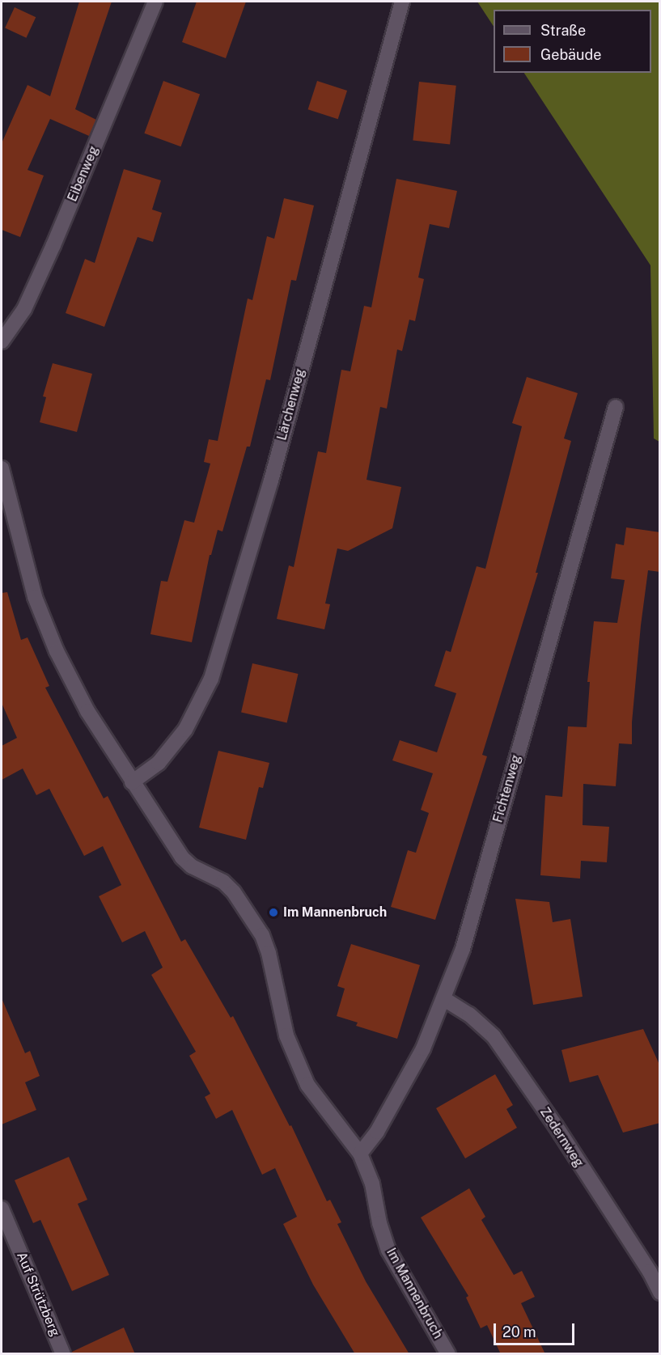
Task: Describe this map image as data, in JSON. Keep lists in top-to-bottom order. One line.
{"streets":{"street":["Eibenweg","Lärchenweg","Fichtenweg","Zedernweg","Im Mannenbruch","Auf Strützberg"]},"crossings":[["Lärchenweg","Im Mannenbruch"],["Fichtenweg","Zedernweg"],["Fichtenweg","Im Mannenbruch"]],"places":["Im Mannenbruch"],"legend":["Straße","Gebäude"],"scale_bar":"20 m"}
